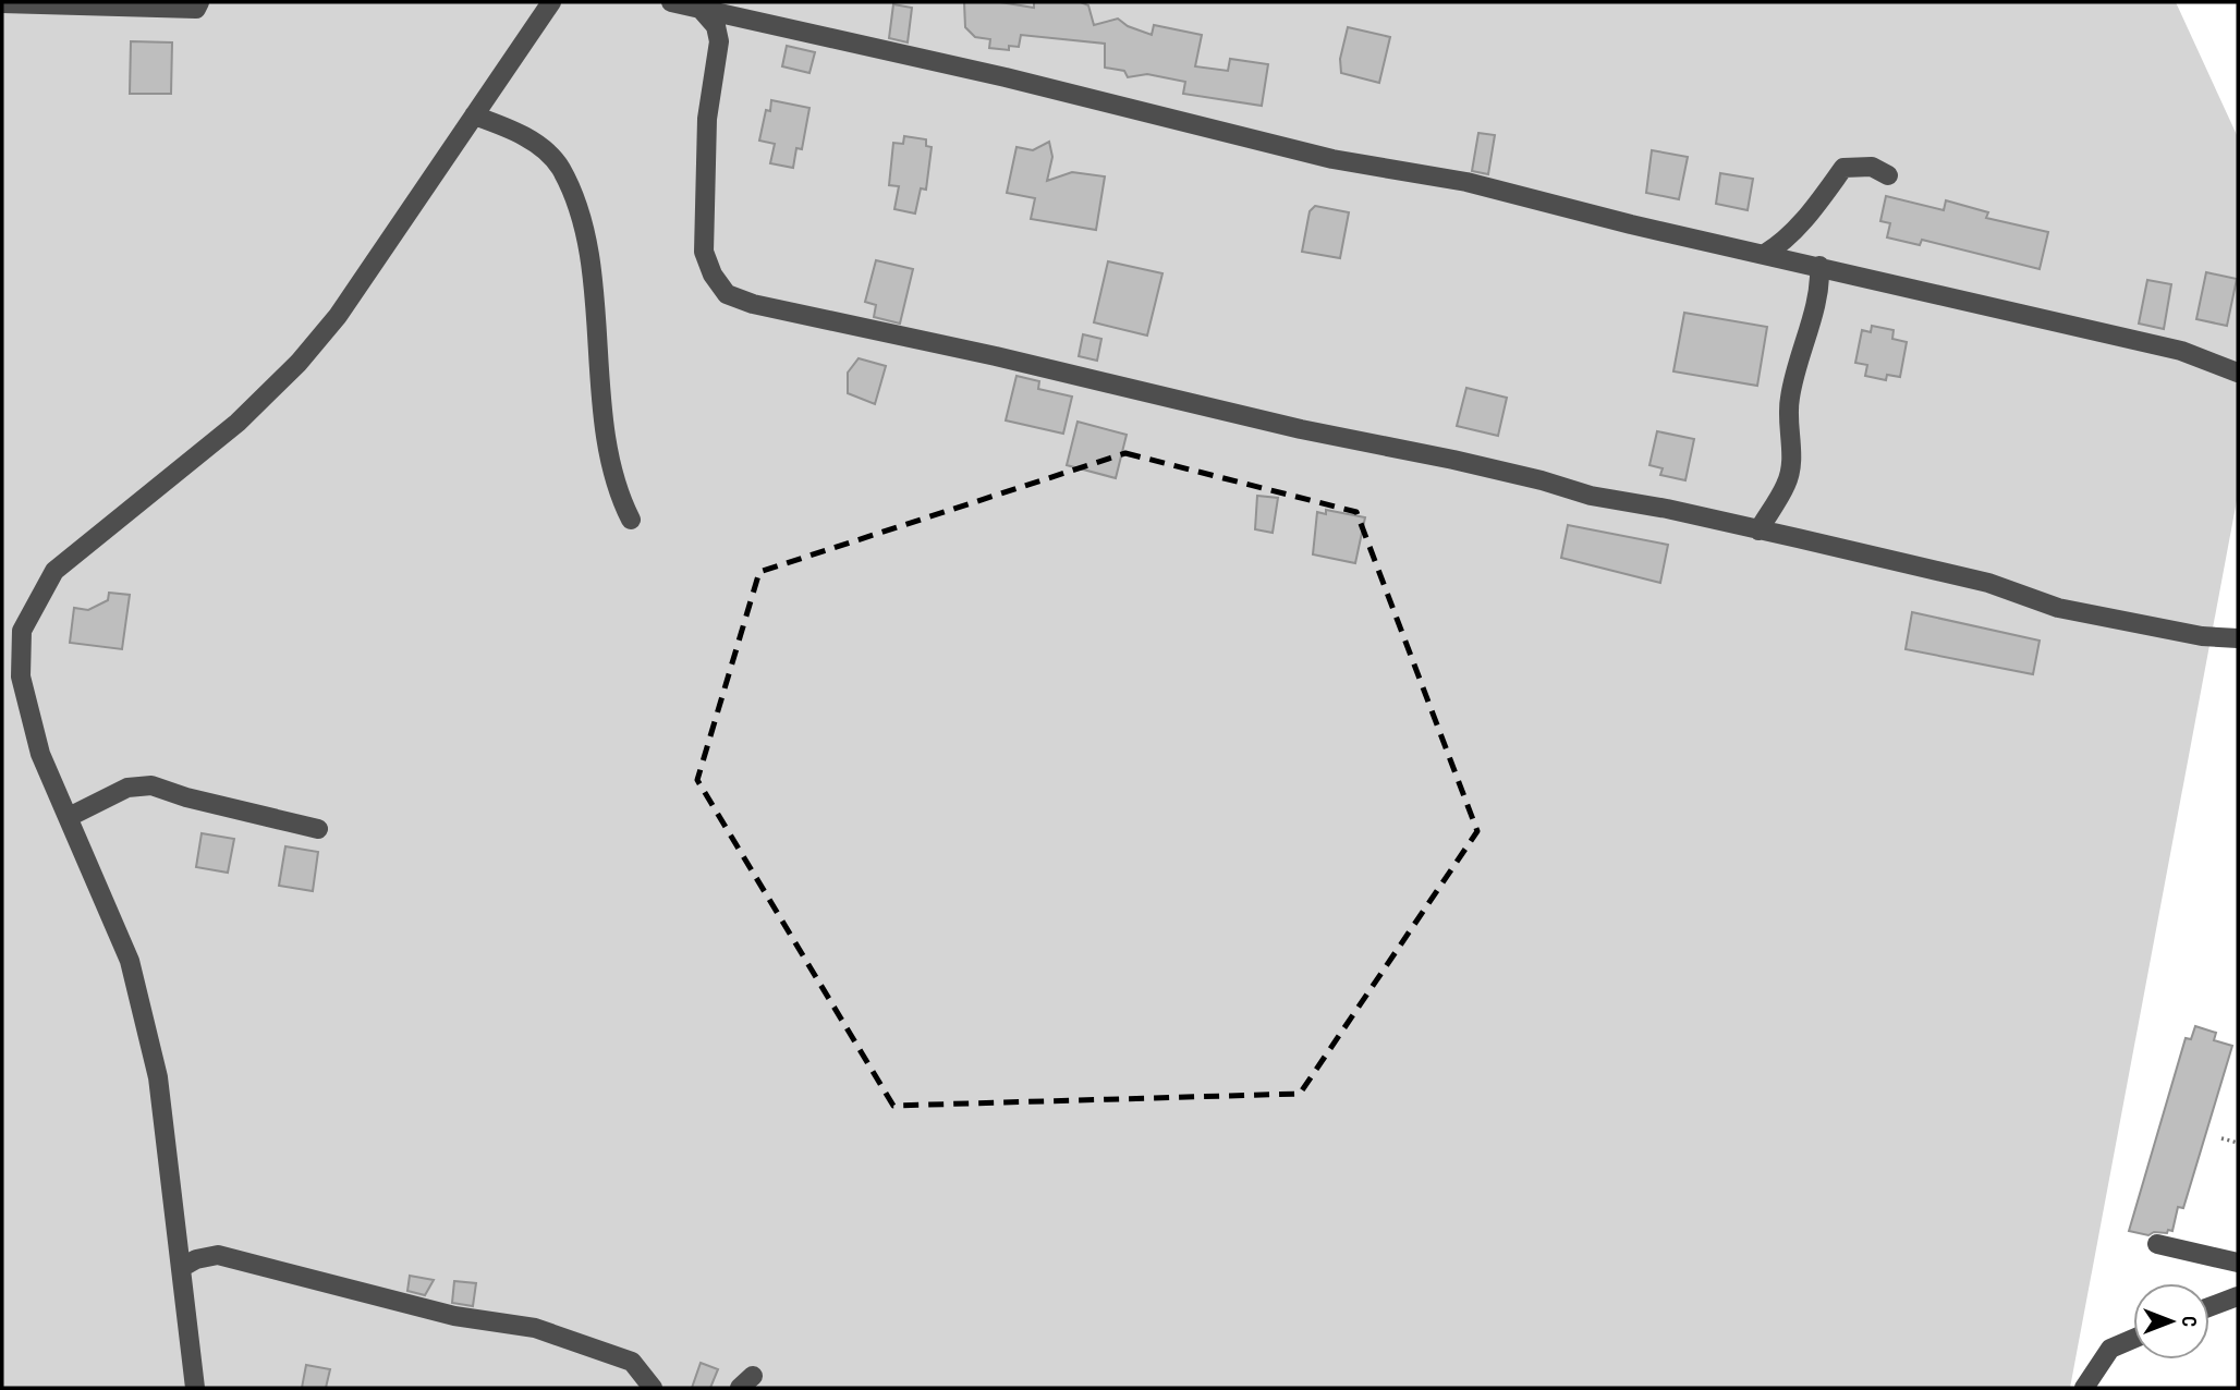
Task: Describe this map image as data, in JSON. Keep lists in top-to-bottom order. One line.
{"north":"right"}
